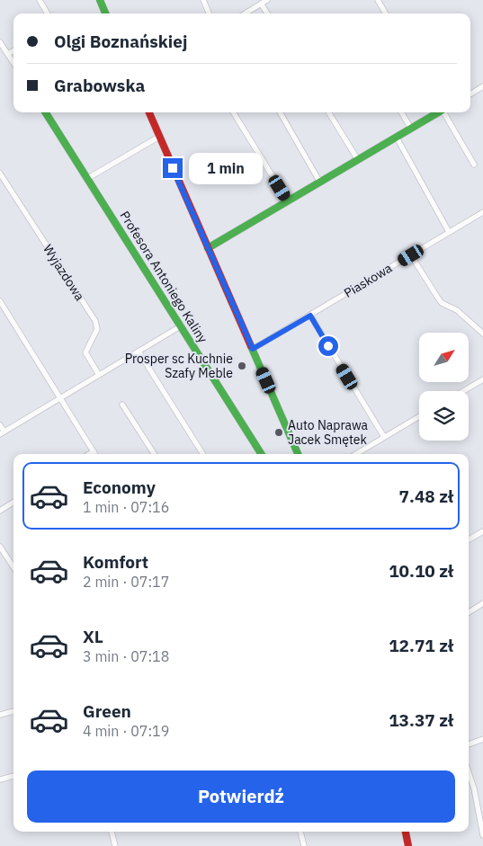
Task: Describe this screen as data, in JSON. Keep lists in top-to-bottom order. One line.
{"streets":{"street":["Wyjazdowa","Profesora Antoniego Kaliny","Piaskowa"]},"places":["Prosper sc Kuchnie Szafy Meble","Auto Naprawa Jacek Smętek"],"north":"top right","page":{"banner":["Olgi Boznańskiej","Grabowska"],"bubble":"1 min","list":[{"name":"Economy","note":"1 min · 07:16","value":"7.48 zł"},{"name":"Komfort","note":"2 min · 07:17","value":"10.10 zł"},{"name":"XL","note":"3 min · 07:18","value":"12.71 zł"},{"name":"Green","note":"4 min · 07:19","value":"13.37 zł"}],"buttons":"Potwierdź"}}
